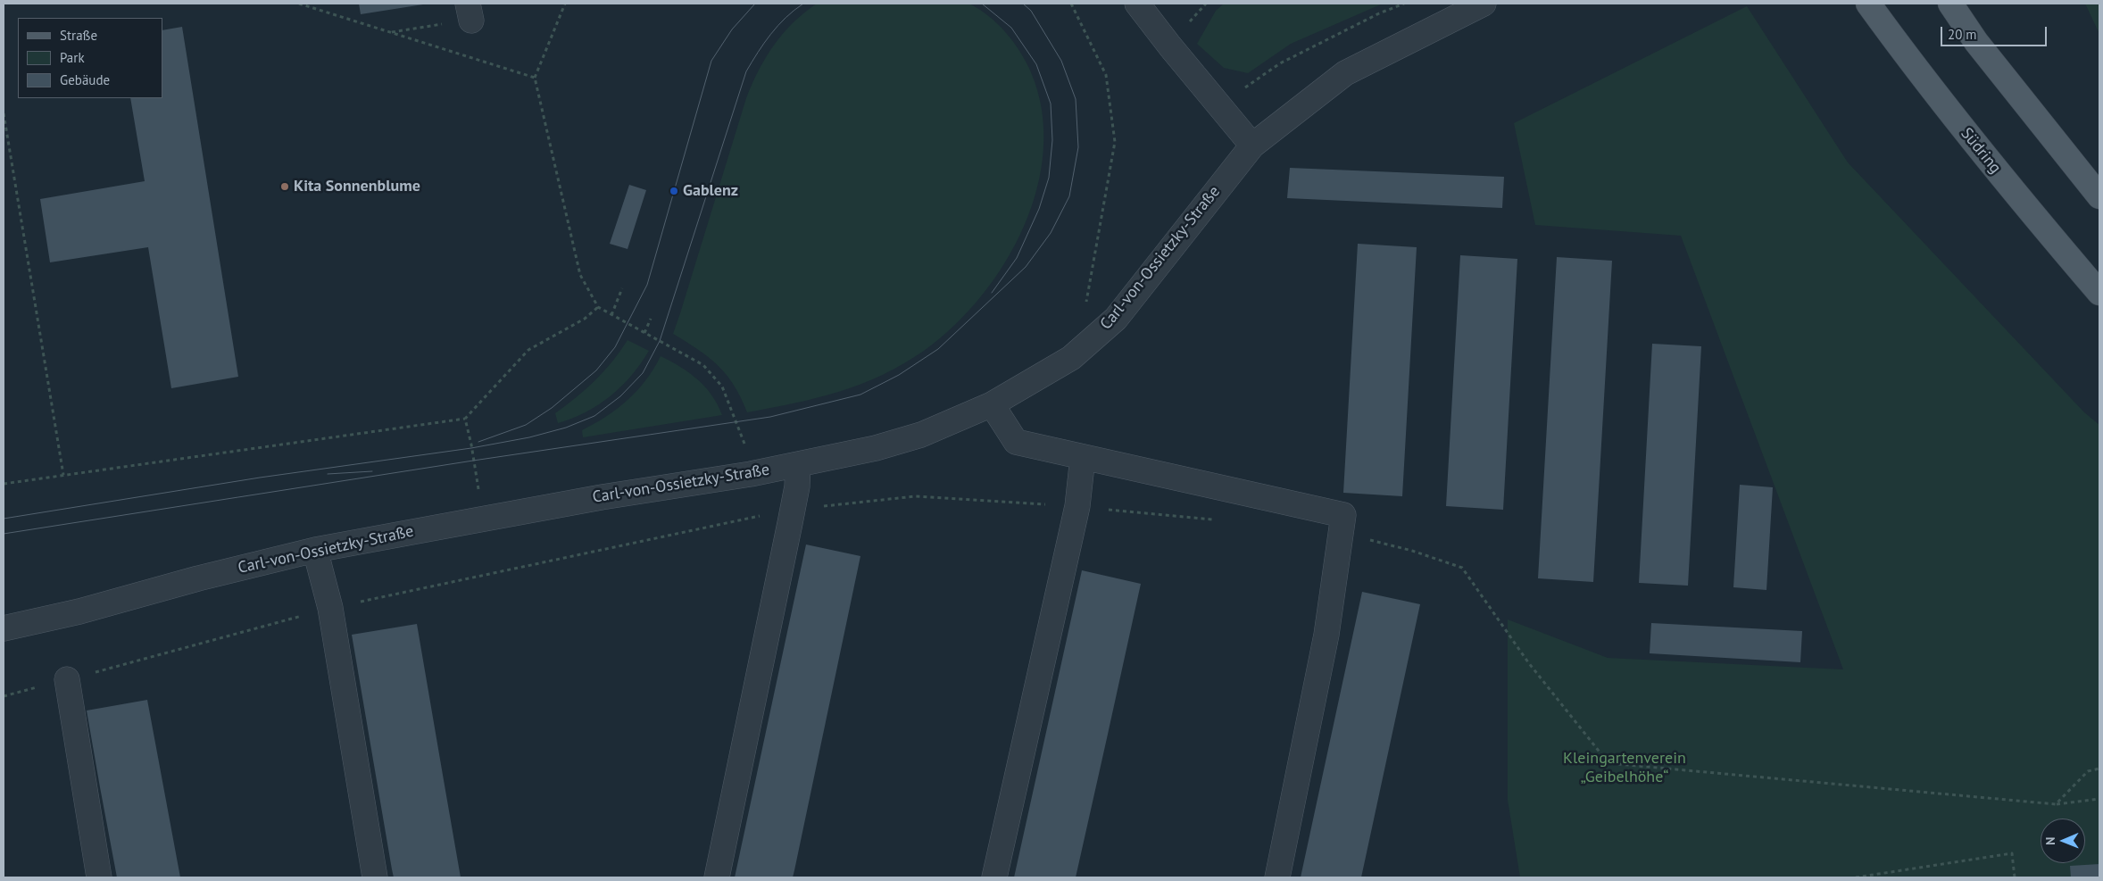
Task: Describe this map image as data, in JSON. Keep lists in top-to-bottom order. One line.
{"streets":{"main road":["Südring"],"street":["Carl-von-Ossietzky-Straße"]},"parks":["Kleingartenverein „Geibelhöhe“"],"places":["Kita Sonnenblume","Gablenz"],"legend":["Straße","Park","Gebäude"],"scale_bar":"20 m","north":"left"}
